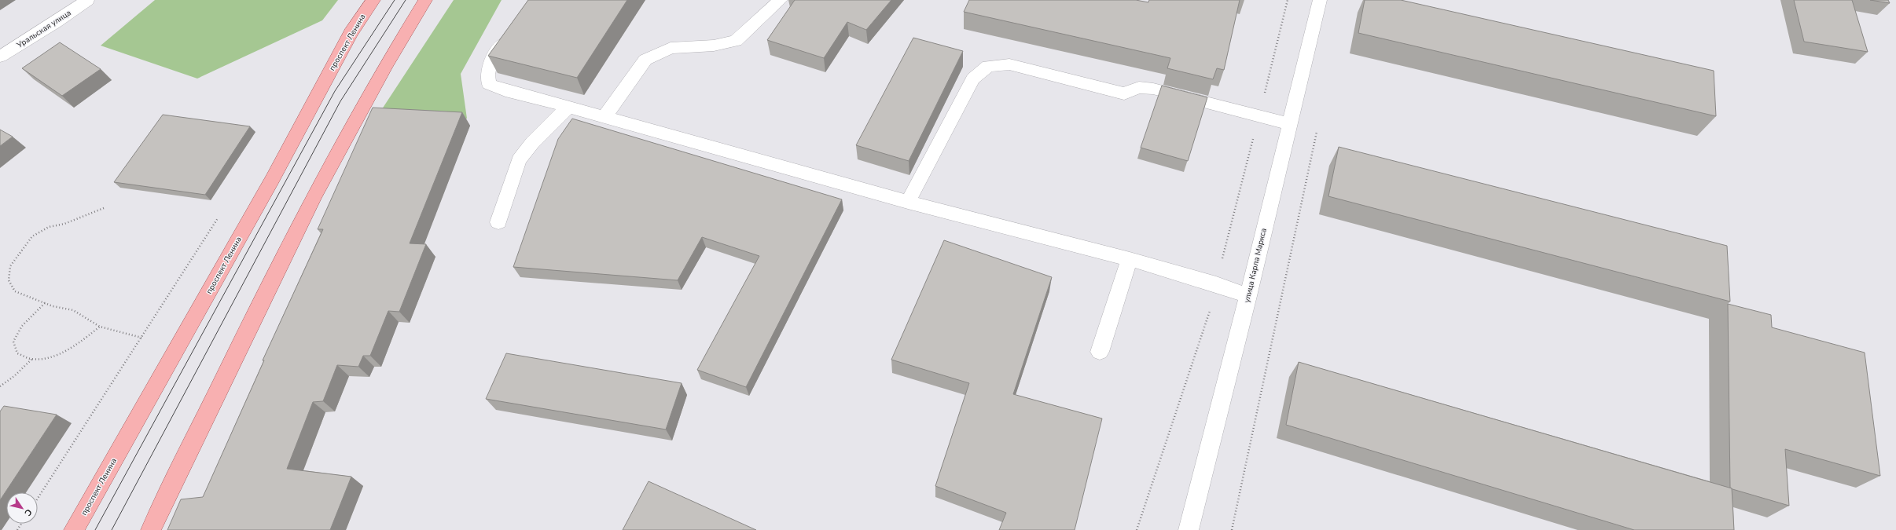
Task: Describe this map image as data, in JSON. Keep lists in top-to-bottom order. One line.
{"streets":{"main road":["проспект Ленина"],"street":["Уральская улица","улица Карла Маркса"]},"north":"bottom right"}
